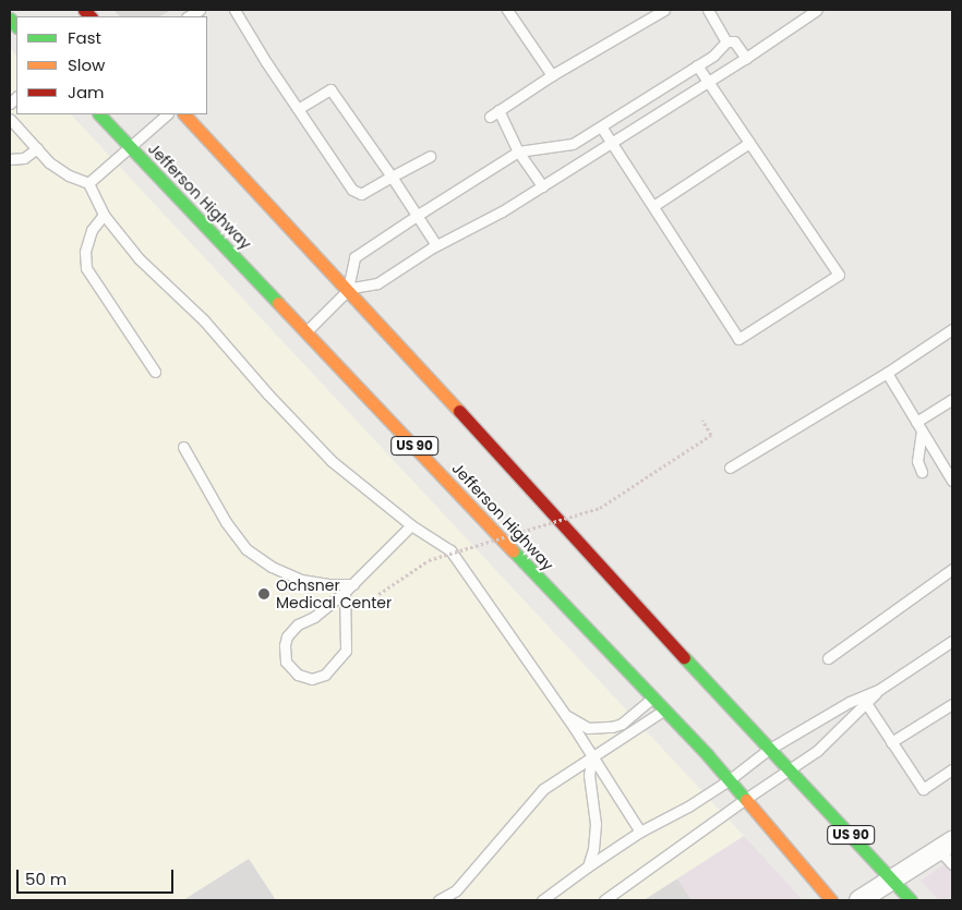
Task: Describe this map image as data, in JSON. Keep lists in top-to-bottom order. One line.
{"streets":{"main road":["Jefferson Highway","US 90"]},"places":["Ochsner Medical Center"],"legend":["Fast","Slow","Jam"],"scale_bar":"50 m"}
